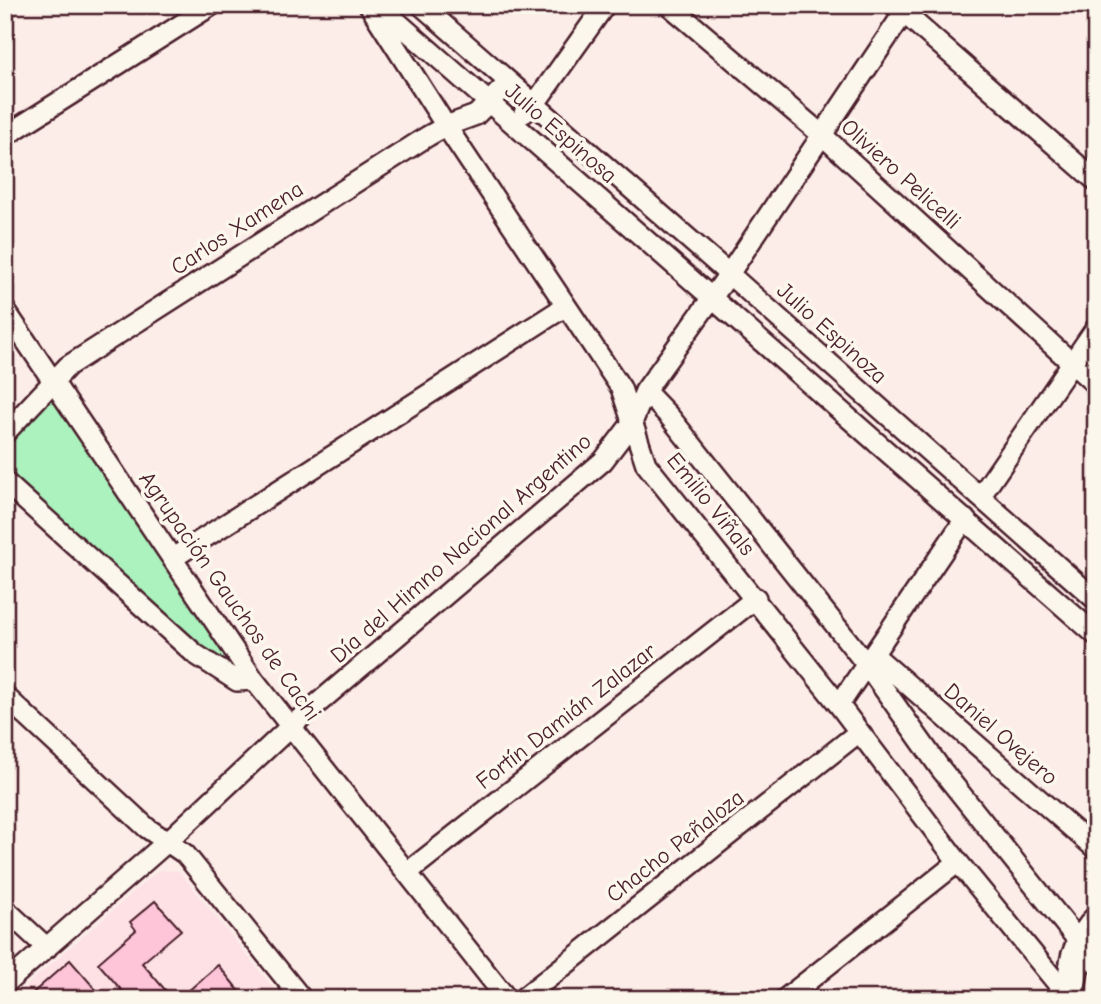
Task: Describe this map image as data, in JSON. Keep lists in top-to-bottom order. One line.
{"streets":{"street":["Julio Espinosa","Oliviero Pelicelli","Carlos Xamena","Julio Espinoza","Emilio Viñals","Día del Himno Nacional Argentino","Agrupación Gauchos de Cachi","Fortín Damián Zalazar","Daniel Ovejero","Chacho Peñaloza"]},"crossings":[["Julio Espinosa","Carlos Xamena"],["Julio Espinosa","Julio Espinoza"],["Julio Espinosa","Día del Himno Nacional Argentino"],["Oliviero Pelicelli","Día del Himno Nacional Argentino"],["Carlos Xamena","Emilio Viñals"],["Carlos Xamena","Agrupación Gauchos de Cachi"],["Julio Espinoza","Día del Himno Nacional Argentino"],["Emilio Viñals","Día del Himno Nacional Argentino"],["Emilio Viñals","Fortín Damián Zalazar"],["Emilio Viñals","Daniel Ovejero"],["Emilio Viñals","Chacho Peñaloza"],["Día del Himno Nacional Argentino","Agrupación Gauchos de Cachi"],["Agrupación Gauchos de Cachi","Fortín Damián Zalazar"]]}
